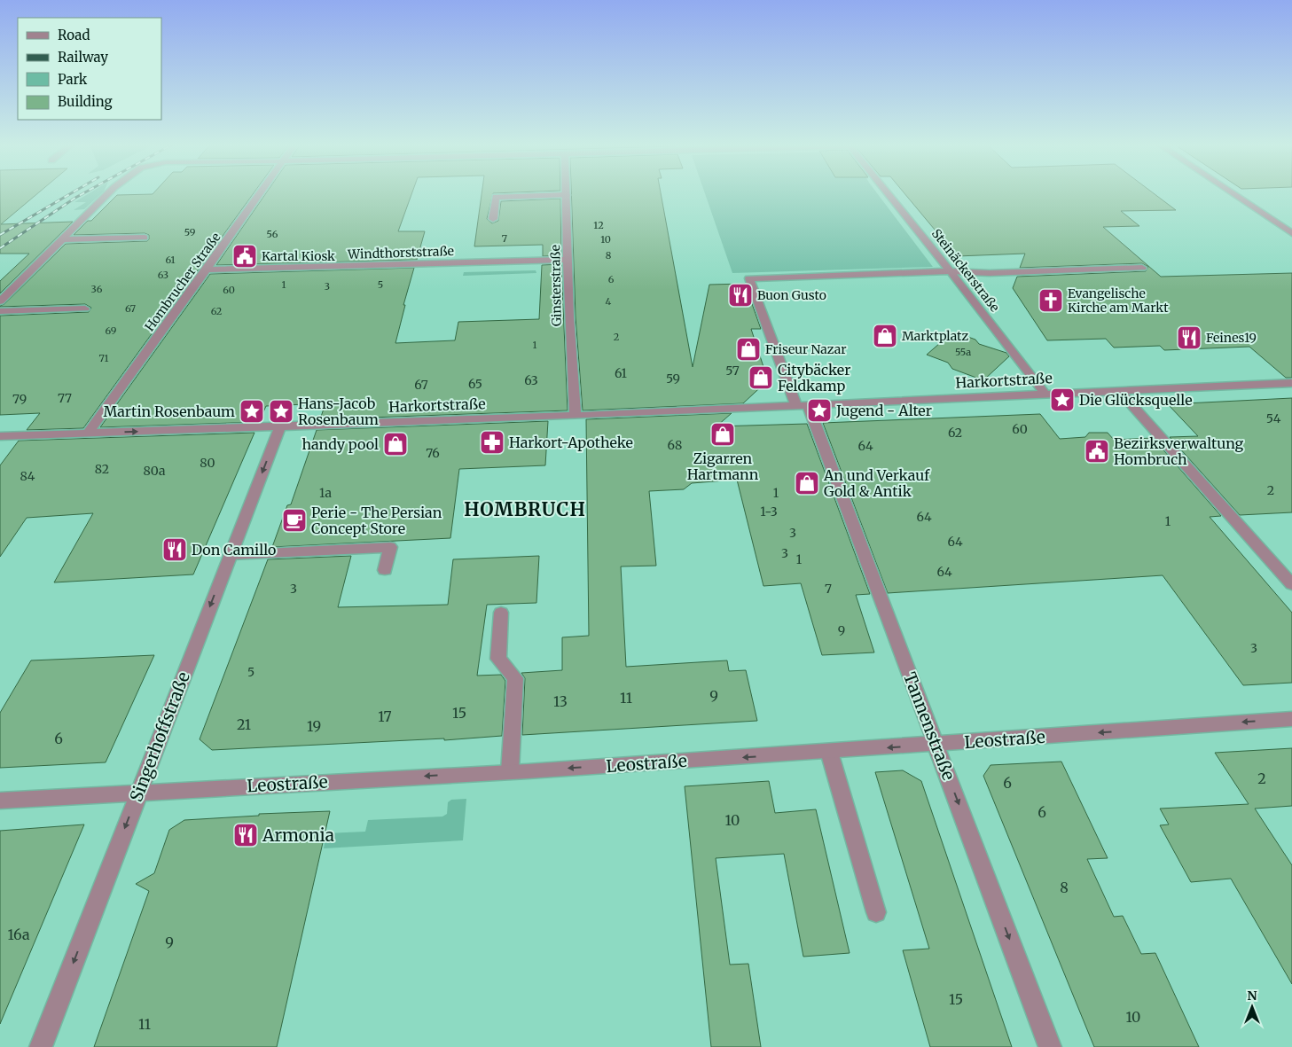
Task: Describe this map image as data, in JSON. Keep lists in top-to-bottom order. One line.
{"streets":{"street":["Windthorststraße","Steinäckerstraße","Hombrucher Straße","Ginsterstraße","Harkortstraße","Tannenstraße","Singerhoffstraße","Leostraße"]},"crossings":[["Windthorststraße","Hombrucher Straße"],["Windthorststraße","Ginsterstraße"],["Steinäckerstraße","Harkortstraße"],["Hombrucher Straße","Harkortstraße"],["Ginsterstraße","Harkortstraße"],["Harkortstraße","Tannenstraße"],["Harkortstraße","Singerhoffstraße"],["Tannenstraße","Leostraße"],["Singerhoffstraße","Leostraße"]],"one_way":["Singerhoffstraße","Leostraße"],"districts":["HOMBRUCH"],"places":{"public building":["Kartal Kiosk","Bezirksverwaltung Hombruch"],"restaurant":["Buon Gusto","Feines19","Don Camillo","Armonia"],"church":["Evangelische Kirche am Markt"],"shop":["Marktplatz","Friseur Nazar","Citybäcker Feldkamp","Zigarren Hartmann","handy pool","An und Verkauf Gold & Antik"],"place":["Die Glücksquelle","Jugend - Alter","Martin Rosenbaum","Hans-Jacob Rosenbaum"],"pharmacy":["Harkort-Apotheke"],"cafe":["Perie - The Persian Concept Store"]},"house_numbers":["12","59","56","7","10","8","61","63","6","1","5","3","36","60","4","67","62","69","2","1","55a","71","57","61","59","63","65","67","77","79","54","60","62","68","64","76","80","82","80a","84","2","1a","1","1-3","64","1","3","64","3","1","64","3","7","9","3","5","9","11","13","15","17","21","19","6","2","6","6","10","8","16a","9","15","10","11"],"legend":["Road","Railway","Park","Building"],"north":"top"}
